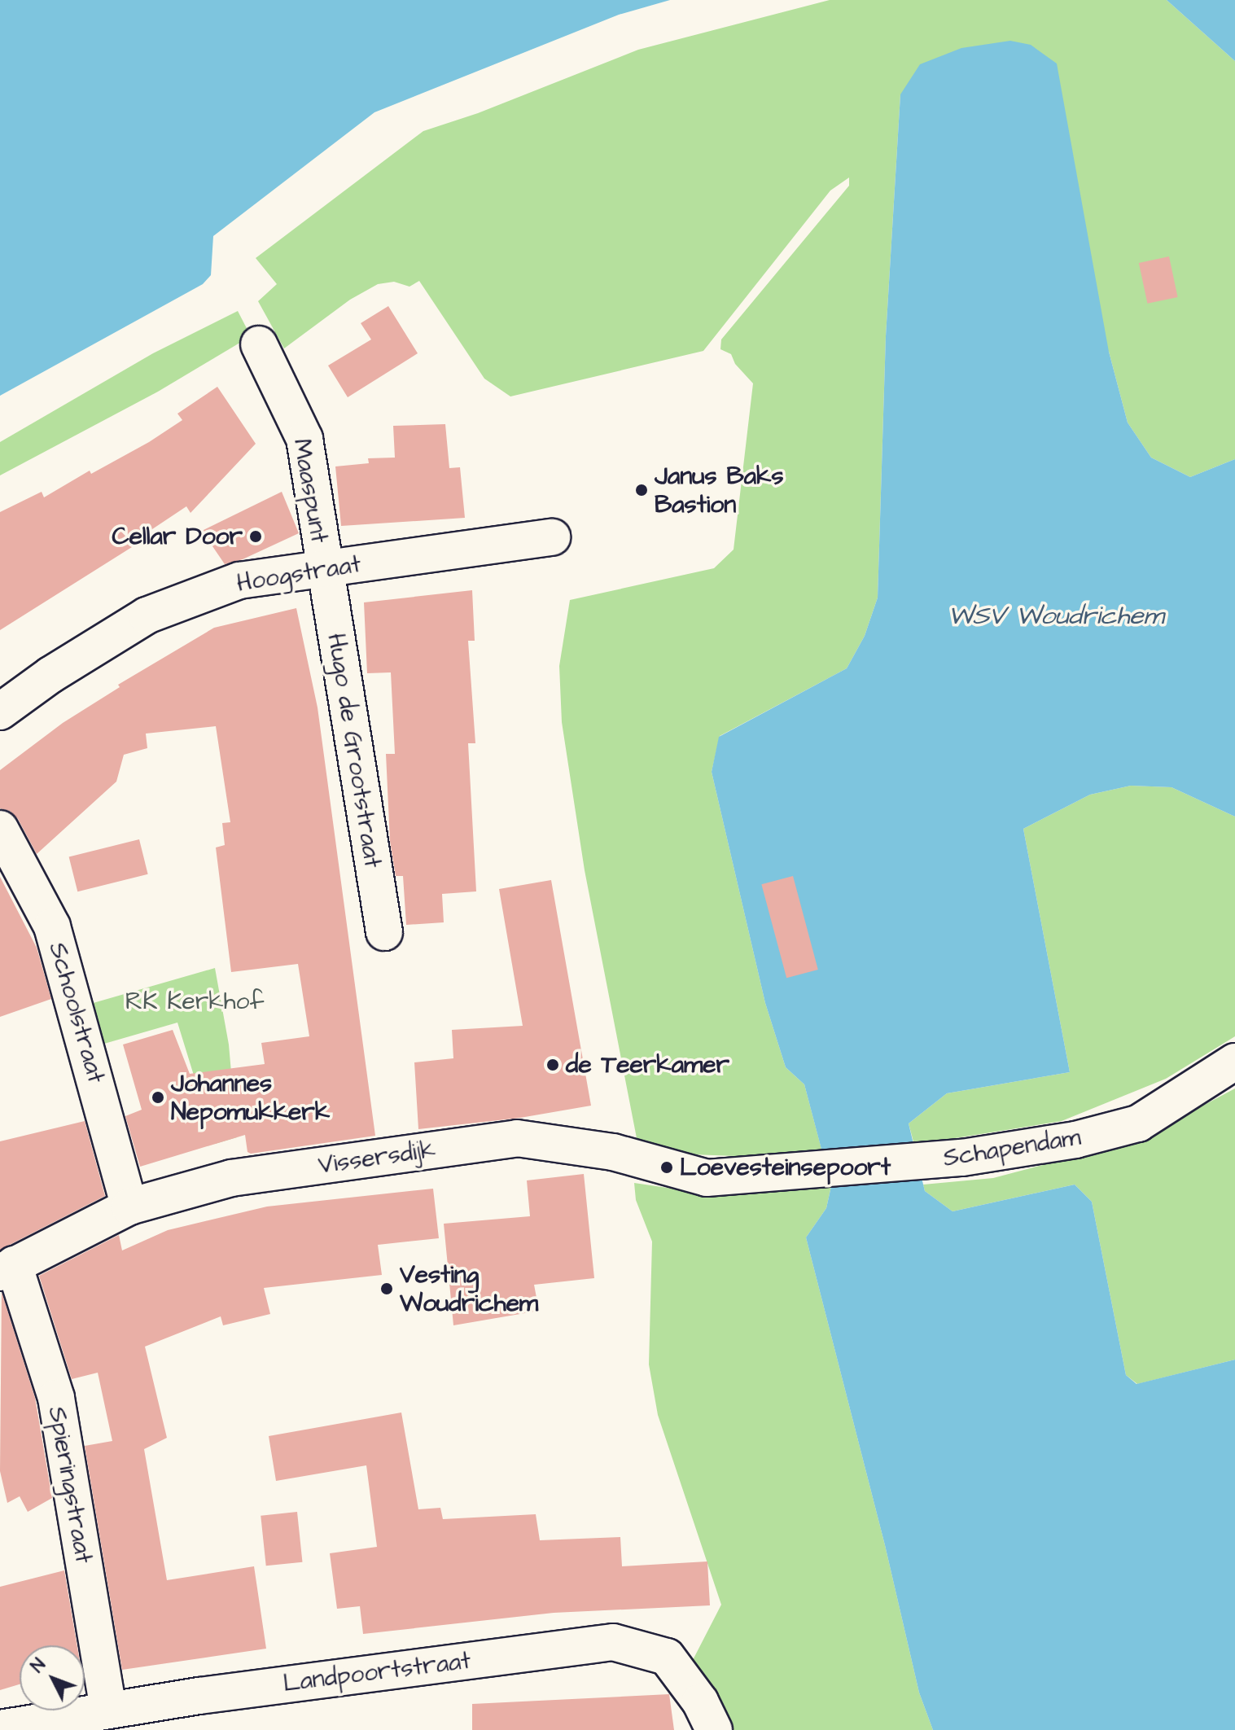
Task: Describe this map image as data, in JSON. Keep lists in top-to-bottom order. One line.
{"streets":{"street":["Maaspunt","Hoogstraat","Hugo de Grootstraat","Schoolstraat","Schapendam","Vissersdijk","Spieringstraat","Landpoortstraat"]},"crossings":[["Maaspunt","Hoogstraat"],["Maaspunt","Hugo de Grootstraat"],["Hoogstraat","Hugo de Grootstraat"],["Schoolstraat","Vissersdijk"],["Schapendam","Vissersdijk"],["Vissersdijk","Spieringstraat"],["Spieringstraat","Landpoortstraat"]],"water":["WSV Woudrichem"],"parks":["RK Kerkhof"],"places":["Janus Baks Bastion","Cellar Door","de Teerkamer","Johannes Nepomukkerk","Loevesteinsepoort","Vesting Woudrichem"],"north":"top left"}
